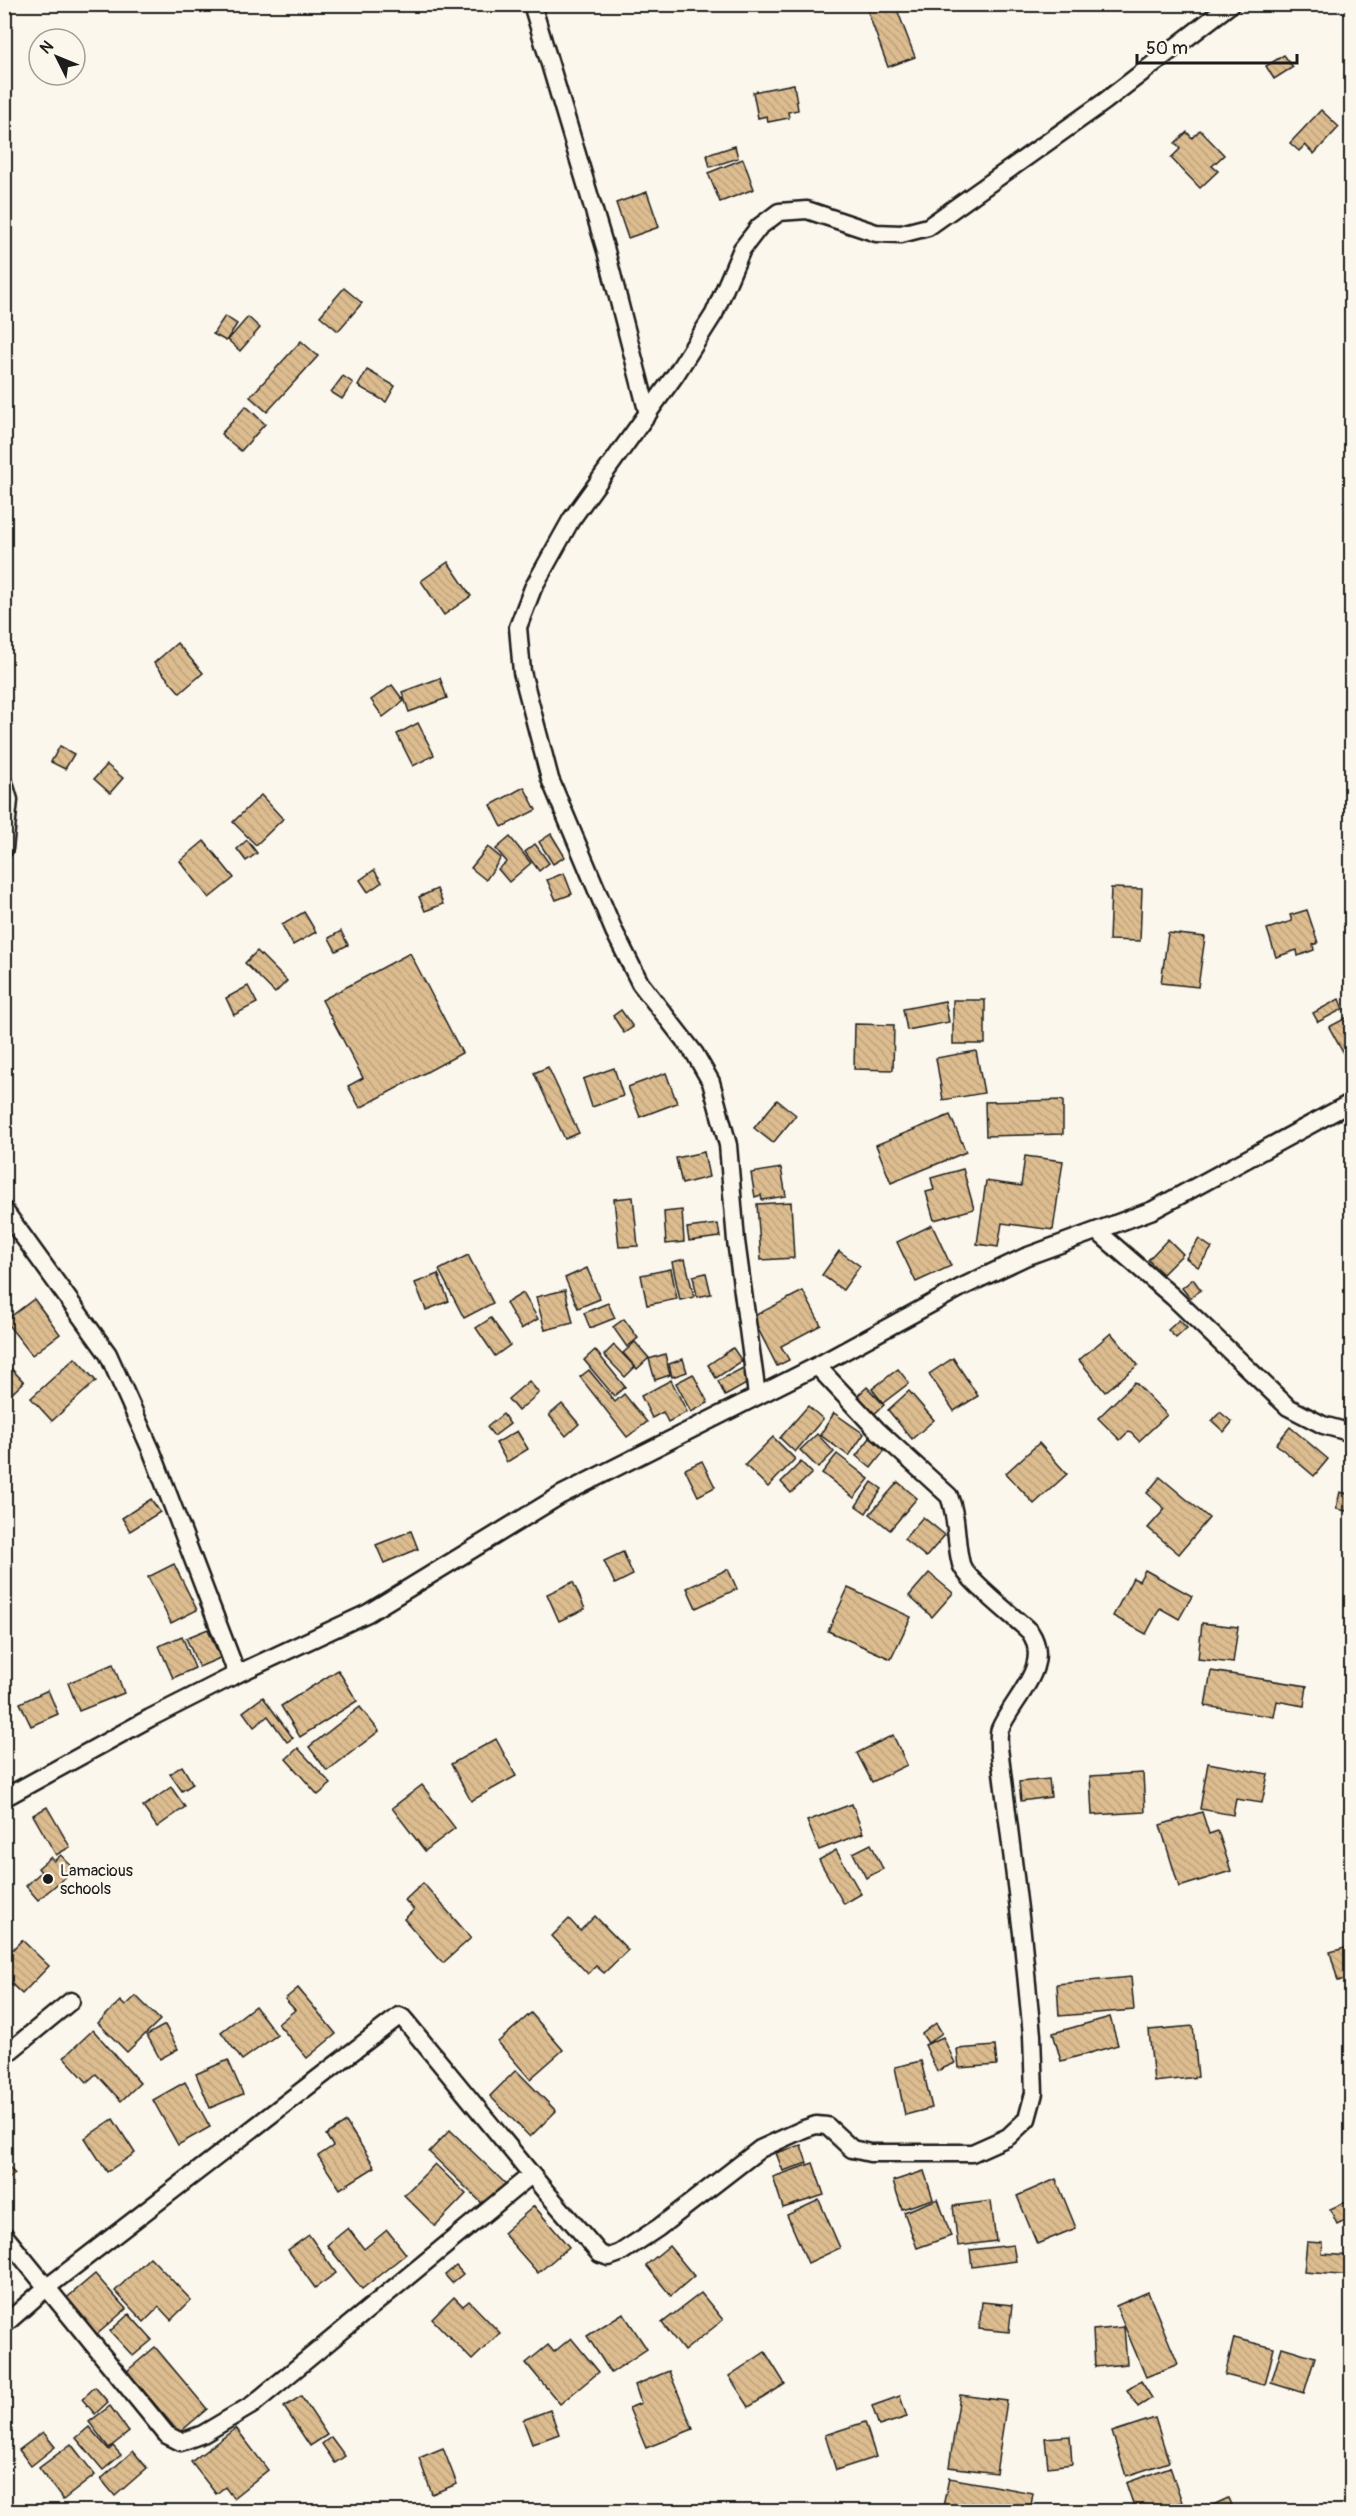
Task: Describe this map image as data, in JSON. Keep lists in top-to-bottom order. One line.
{"places":["Lamacious schools"],"scale_bar":"50 m","north":"top left"}
